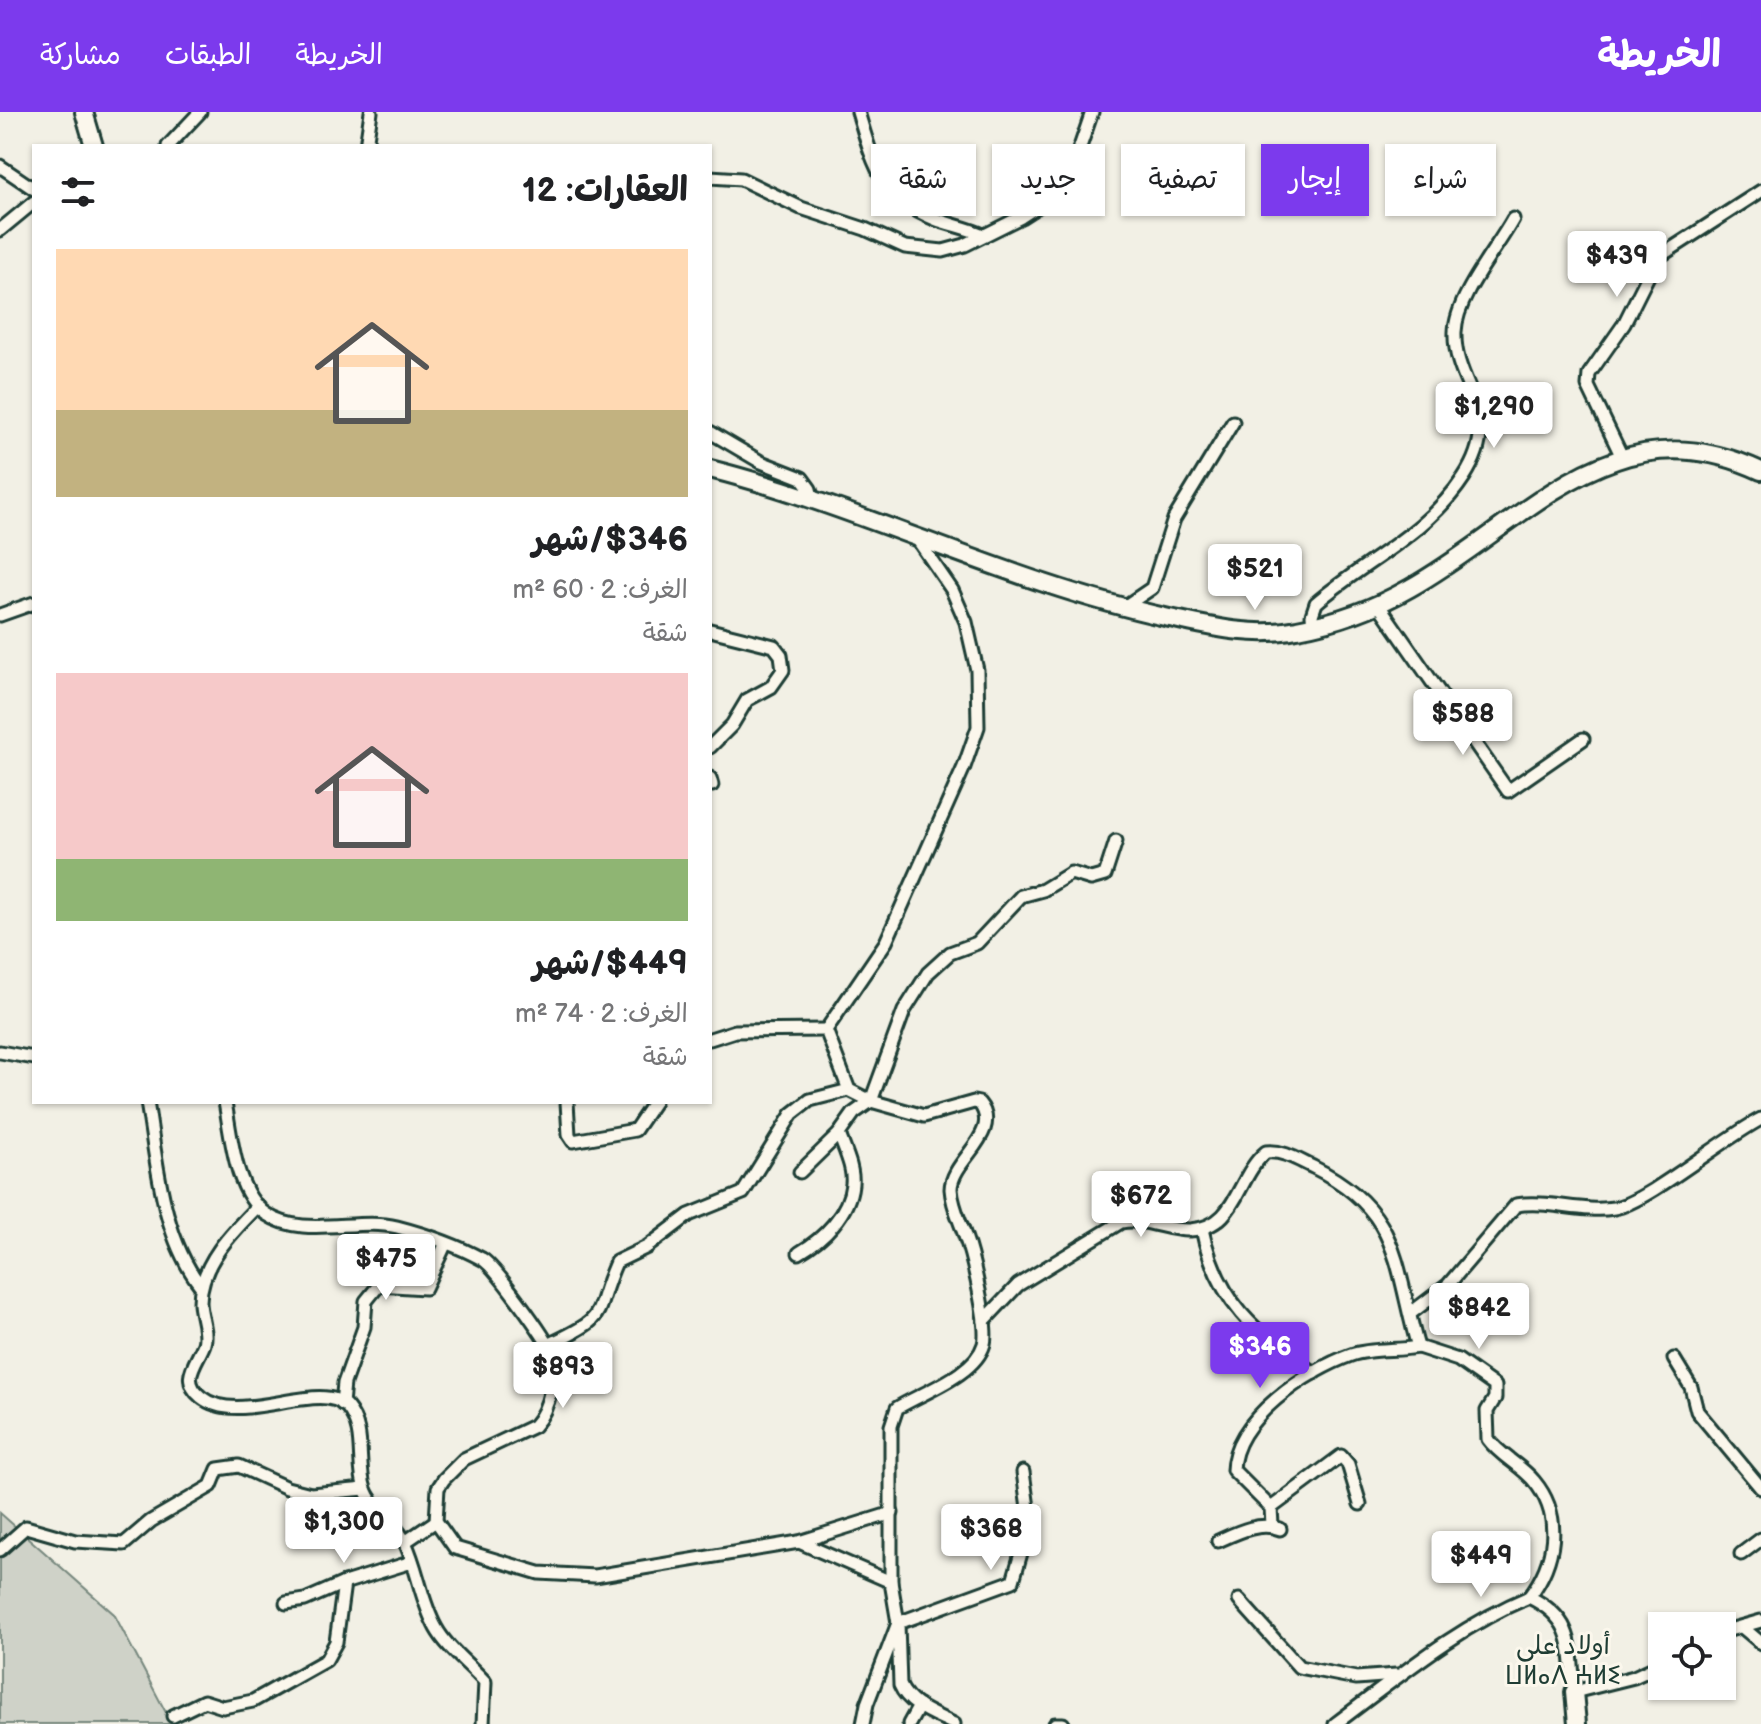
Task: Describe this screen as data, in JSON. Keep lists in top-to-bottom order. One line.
{"districts":["أولاد علي ⵡⵍⴰⴷ ⵄⵍⵉ"],"page":{"header":"الخريطة","nav":["الخريطة","الطبقات","مشاركة"],"chip":["شراء","إيجار","تصفية","جديد","شقة"],"heading":"العقارات: 12","price":["$439","$1,290","$521","$588","$672","$475","$842","$346","$893","$1,300","$368","$449"],"list":[{"name":"$346/شهر","note":"الغرف: 2 · 60 m² · شقة"},{"name":"$449/شهر","note":"الغرف: 2 · 74 m² · شقة"}]}}
